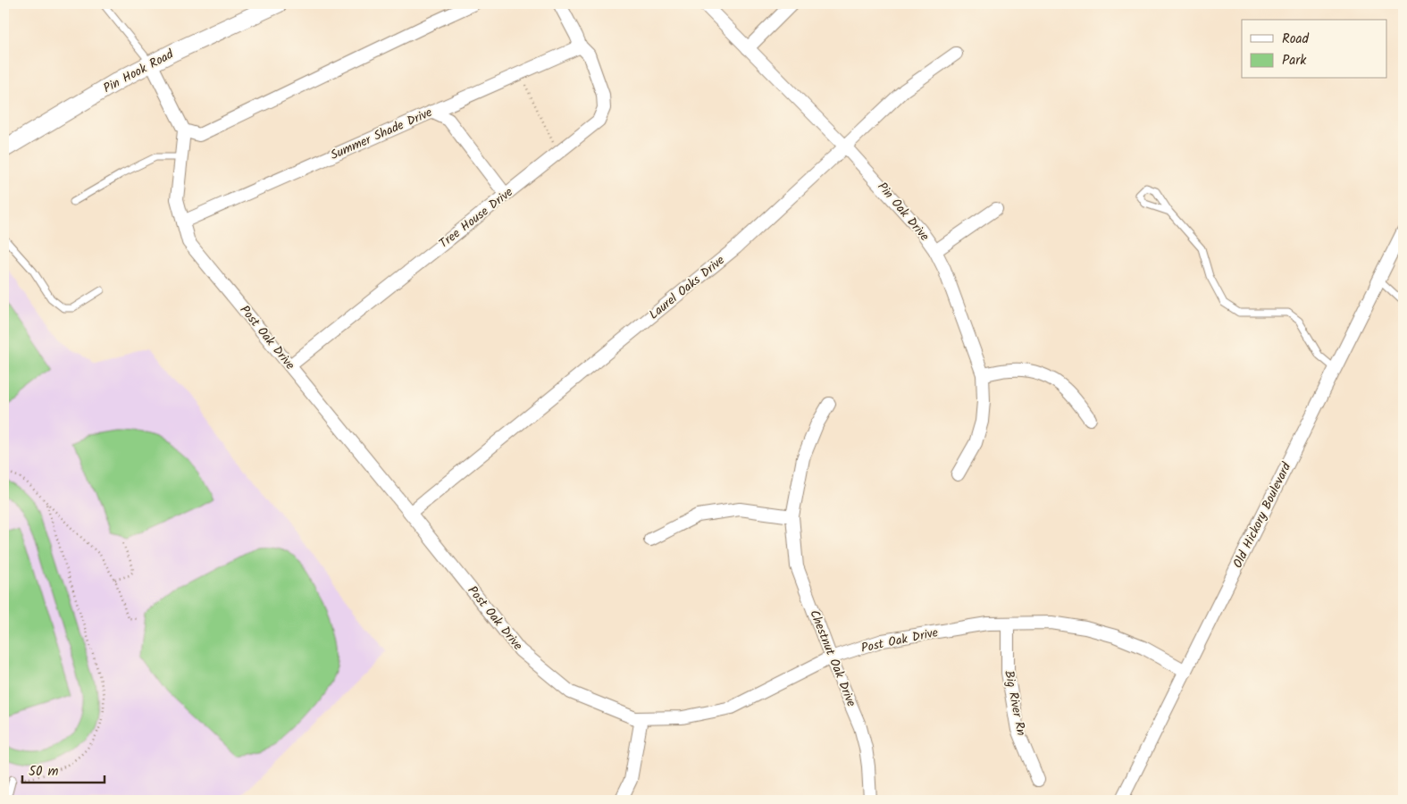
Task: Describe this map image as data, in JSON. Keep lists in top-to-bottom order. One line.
{"streets":{"street":["Pin Hook Road","Summer Shade Drive","Pin Oak Drive","Tree House Drive","Laurel Oaks Drive","Post Oak Drive","Old Hickory Boulevard","Chestnut Oak Drive","Big River Rn"]},"crossings":[["Summer Shade Drive","Tree House Drive"],["Summer Shade Drive","Post Oak Drive"],["Pin Oak Drive","Laurel Oaks Drive"],["Tree House Drive","Post Oak Drive"],["Laurel Oaks Drive","Post Oak Drive"],["Post Oak Drive","Old Hickory Boulevard"],["Post Oak Drive","Chestnut Oak Drive"],["Post Oak Drive","Big River Rn"]],"legend":["Road","Park"],"scale_bar":"50 m"}
